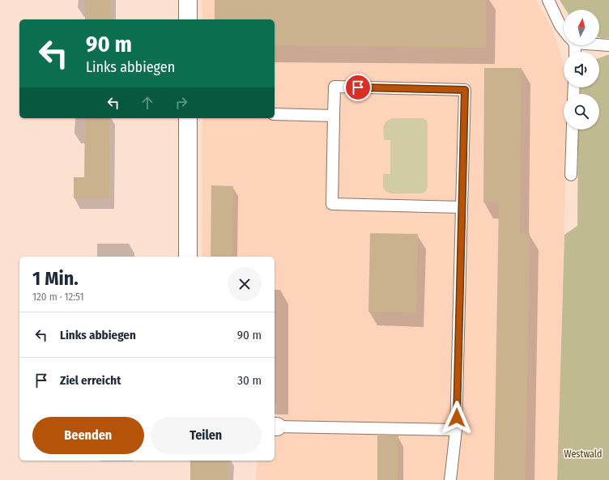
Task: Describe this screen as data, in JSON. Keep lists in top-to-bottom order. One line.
{"parks":["Westwald"],"north":"top","page":{"turn":["90 m","Links abbiegen"],"heading":["1 Min.","120 m · 12:51"],"list":[{"name":"Links abbiegen","value":"90 m"},{"name":"Ziel erreicht","value":"30 m"}],"buttons":["Beenden","Teilen"]}}
